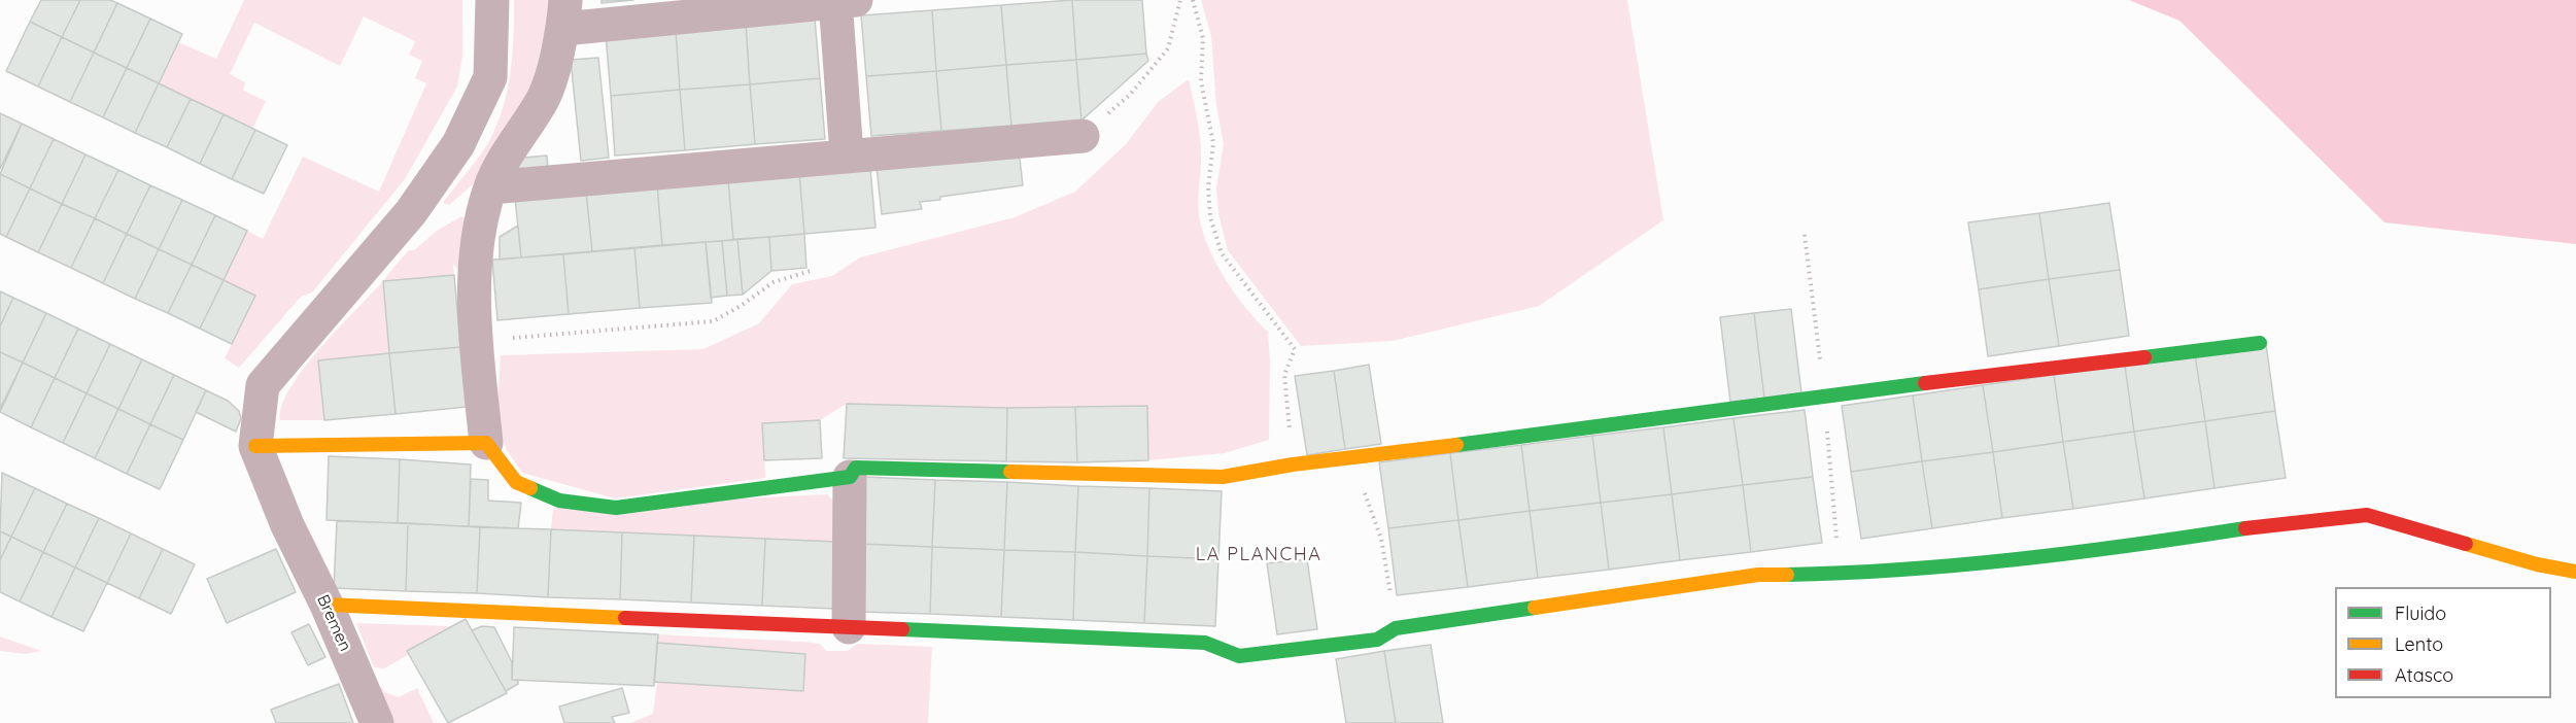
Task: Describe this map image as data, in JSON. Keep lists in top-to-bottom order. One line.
{"streets":{"street":["Bremen"]},"districts":["LA PLANCHA"],"legend":["Fluido","Lento","Atasco"]}
